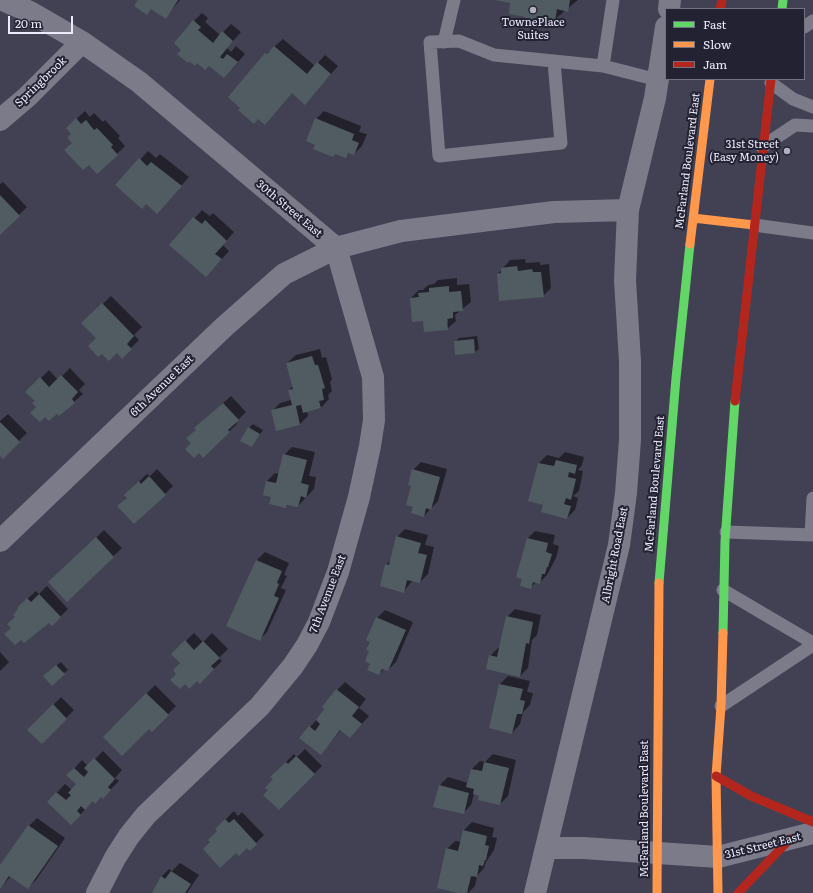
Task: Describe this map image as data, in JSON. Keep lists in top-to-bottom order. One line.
{"streets":{"highway":["McFarland Boulevard East"],"street":["Springbrook","30th Street East","6th Avenue East","Albright Road East","7th Avenue East","31st Street East"]},"crossings":[["Springbrook","30th Street East"],["McFarland Boulevard East","31st Street East"],["30th Street East","6th Avenue East"],["30th Street East","7th Avenue East"],["6th Avenue East","7th Avenue East"],["Albright Road East","31st Street East"]],"places":["TownePlace Suites","31st Street (Easy Money)"],"legend":["Fast","Slow","Jam"],"scale_bar":"20 m"}
